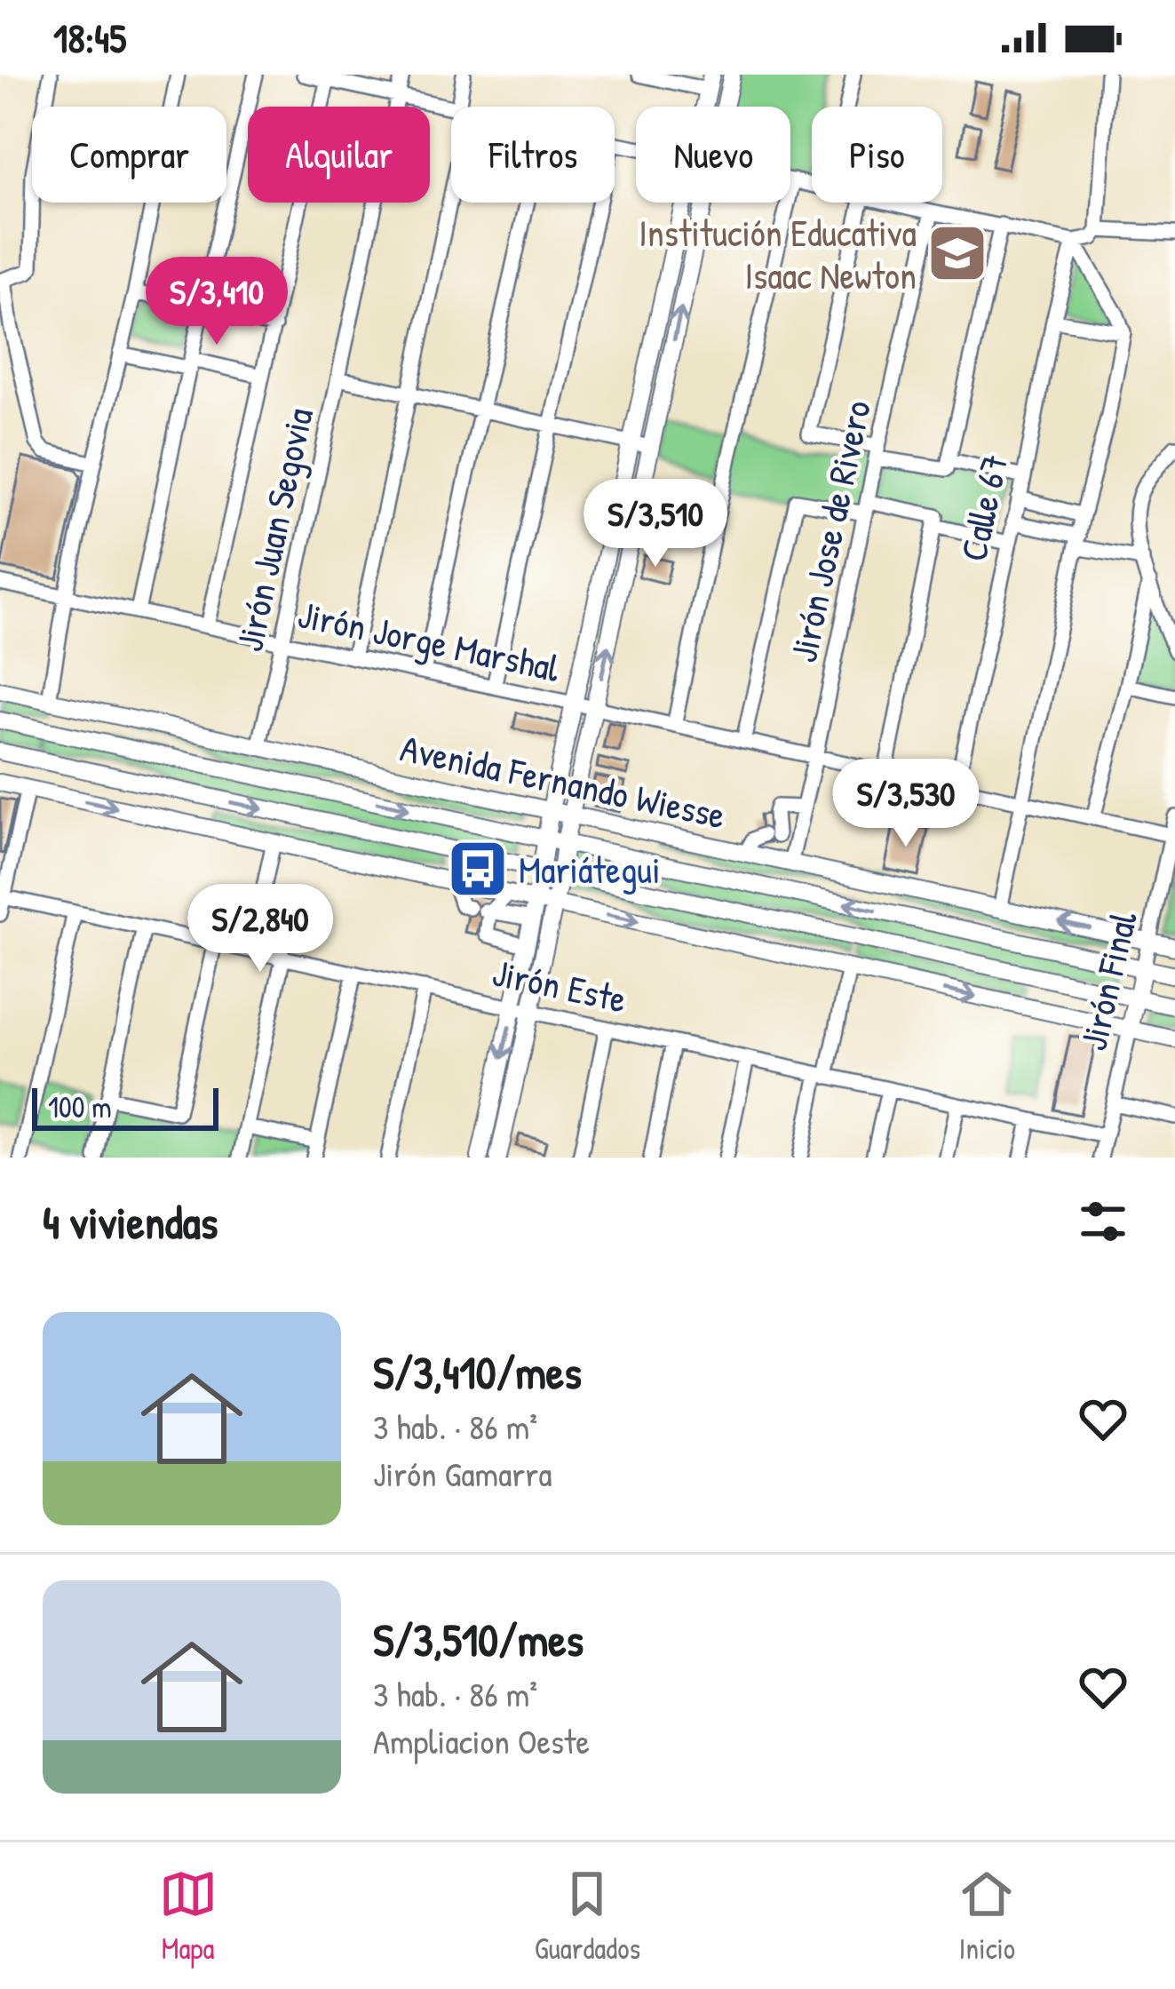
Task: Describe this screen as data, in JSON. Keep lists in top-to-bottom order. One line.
{"streets":{"main road":["Avenida Fernando Wiesse","Jirón Final"],"street":["Calle 67","Jirón Juan Segovia","Jirón Jose de Rivero","Jirón Jorge Marshal","Jirón Este"]},"crossings":[["Calle 67","Jirón Jorge Marshal"],["Jirón Juan Segovia","Jirón Jorge Marshal"],["Jirón Juan Segovia","Avenida Fernando Wiesse"],["Jirón Jose de Rivero","Jirón Jorge Marshal"],["Jirón Jose de Rivero","Avenida Fernando Wiesse"],["Jirón Jorge Marshal","Jirón Final"],["Avenida Fernando Wiesse","Jirón Final"],["Jirón Final","Jirón Este"]],"places":{"school or university":["Institución Educativa Isaac Newton"],"bus stop":["Mariátegui"]},"scale_bar":"100 m","page":{"status":"18:45","chip":["Comprar","Alquilar","Filtros","Nuevo","Piso"],"price":["S/3,410","S/3,510","S/3,530","S/2,840"],"scale":"100 m","heading":"4 viviendas","list":[{"name":"S/3,410/mes","note":"3 hab. · 86 m² · Jirón Gamarra"},{"name":"S/3,510/mes","note":"3 hab. · 86 m² · Ampliacion Oeste"}],"tabs":["Mapa","Guardados","Inicio"]}}
